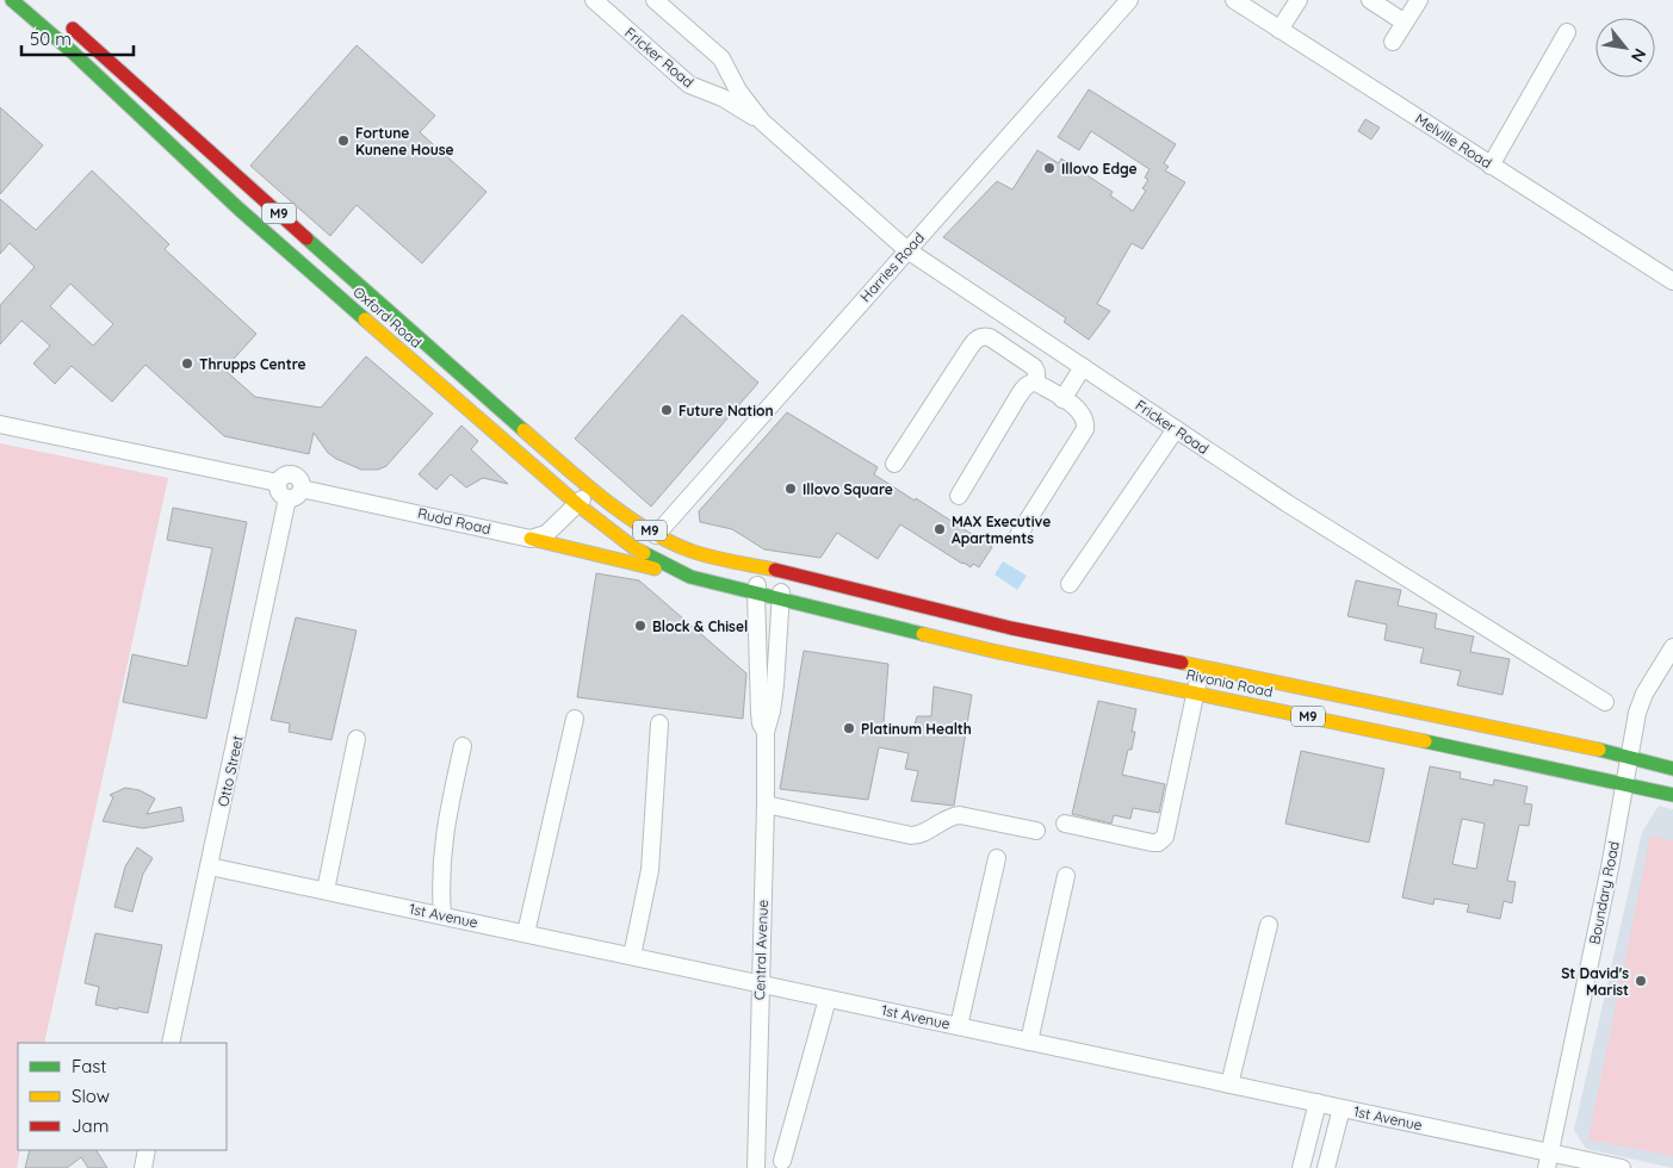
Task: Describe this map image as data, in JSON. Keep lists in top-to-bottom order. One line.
{"streets":{"main road":["M9","Oxford Road","Rivonia Road"],"street":["Fricker Road","Melville Road","Harries Road","Rudd Road","Otto Street","Boundary Road","1st Avenue","Central Avenue"]},"crossings":[["Fricker Road","Harries Road"],["Harries Road","Oxford Road"],["Oxford Road","Rivonia Road"],["Oxford Road","Central Avenue"],["Rudd Road","Otto Street"],["Rivonia Road","Boundary Road"],["Rivonia Road","Central Avenue"],["Otto Street","1st Avenue"],["Boundary Road","1st Avenue"],["1st Avenue","Central Avenue"]],"places":["Fortune Kunene House","Illovo Edge","Thrupps Centre","Future Nation","Illovo Square","MAX Executive Apartments","Block & Chisel","Platinum Health","St David's Marist"],"legend":["Fast","Slow","Jam"],"scale_bar":"50 m","north":"bottom right"}
